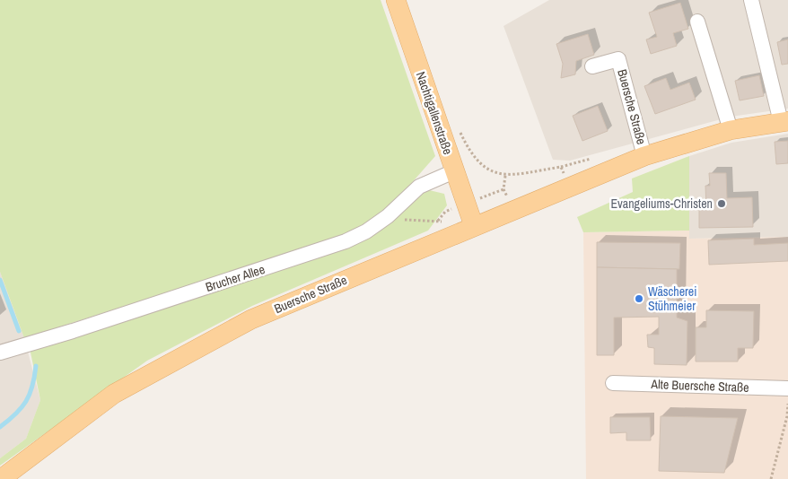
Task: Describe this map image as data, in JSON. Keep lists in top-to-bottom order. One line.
{"streets":{"main road":["Buersche Straße","Nachtigallenstraße"],"street":["Brucher Allee","Alte Buersche Straße"]},"crossings":[["Buersche Straße","Nachtigallenstraße"],["Nachtigallenstraße","Brucher Allee"]],"places":["Evangeliums-Christen","Wäscherei Stühmeier"]}
